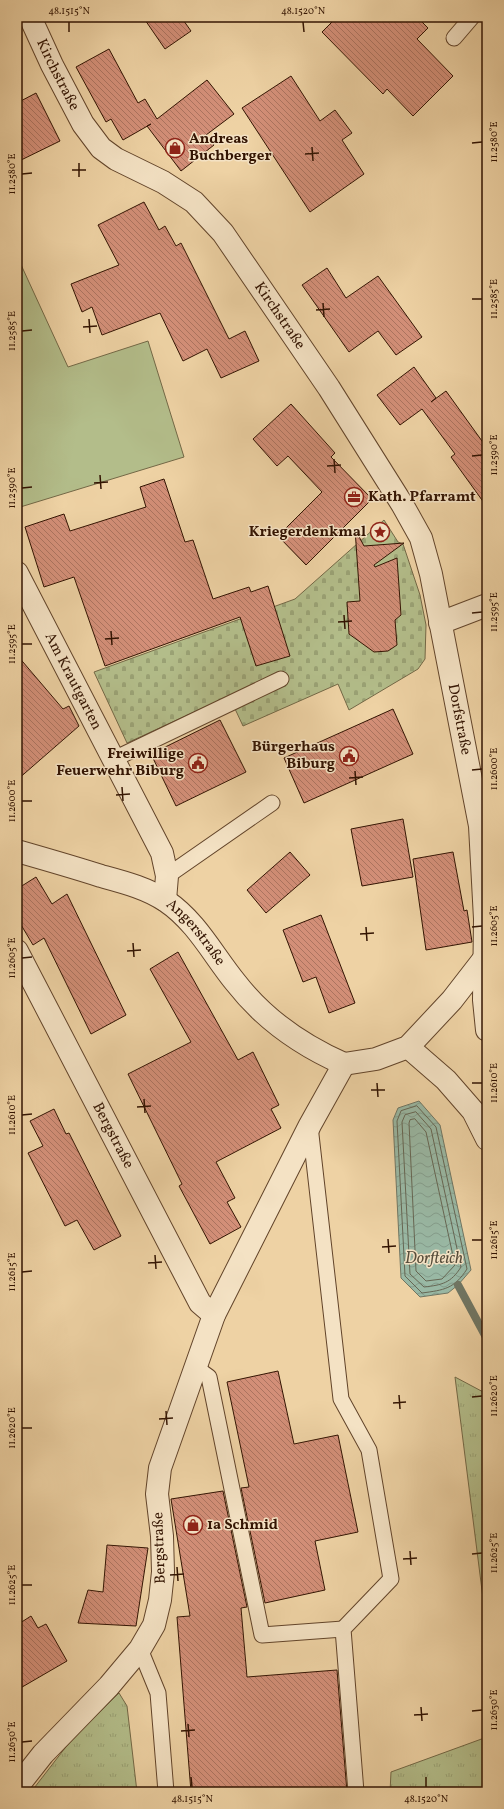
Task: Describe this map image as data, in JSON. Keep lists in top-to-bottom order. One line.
{"streets":{"street":["Kirchstraße","Am Krautgarten","Dorfstraße","Angerstraße","Bergstraße"]},"crossings":[["Kirchstraße","Dorfstraße"],["Am Krautgarten","Angerstraße"],["Angerstraße","Bergstraße"]],"water":["Dorfteich"],"places":{"shop":["Andreas Buchberger","1a Schmid"],"office":["Kath. Pfarramt"],"place":["Kriegerdenkmal"],"public building":["Bürgerhaus Biburg","Freiwillige Feuerwehr Biburg"]},"coordinates":["48.1515°N","48.1520°N","11.2580°E","11.2585°E","11.2590°E","11.2595°E","11.2600°E","11.2605°E","11.2610°E","11.2615°E","11.2620°E","11.2625°E","11.2630°E"]}
